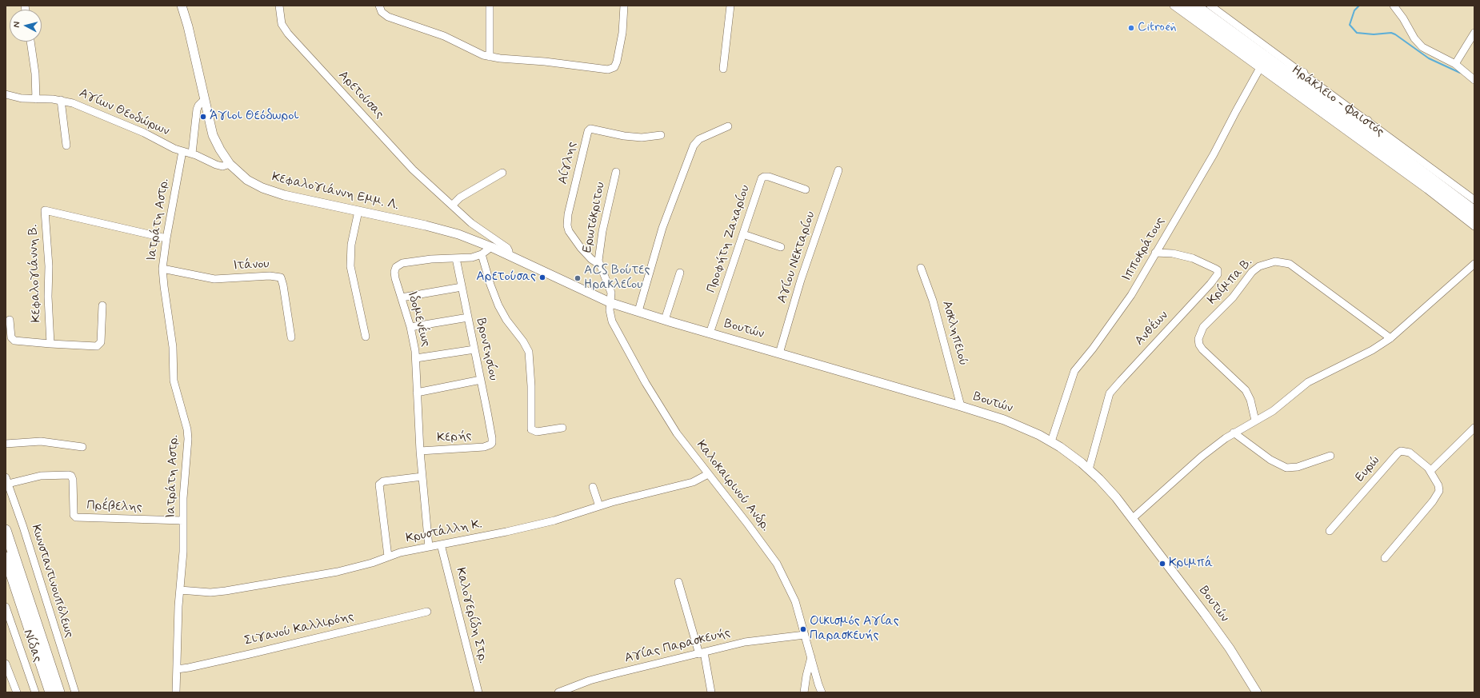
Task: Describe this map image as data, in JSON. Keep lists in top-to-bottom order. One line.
{"streets":{"main road":["Ηράκλειο - Φαιστός","Κεφαλογιάννη Εμμ. Λ.","Βουτών"],"street":["Αρετούσας","Αγίων Θεοδώρων","Αίγλης","Ερωτόκριτου","Ιατράτη Αστρ.","Προφήτη Ζαχαρίου","Ιπποκράτους","Αγίου Νεκταρίου","Ιτάνου","Κεφαλογιάννη Β.","Κρίμπα Β.","Ιδομενέως","Ανθέων","Ασκληπειού","Βροντησίου","Κερής","Ευρώ","Καλοκαιρινού Ανδρ.","Πρέβελης","Κρυστάλλη Κ.","Κωνσταντινουπόλεως","Καλογερίδη Στρ.","Σιγανού Καλλιρόης","Νίδας","Αγίας Παρασκευής"]},"crossings":[["Αρετούσας","Κεφαλογιάννη Εμμ. Λ."],["Αγίων Θεοδώρων","Κεφαλογιάννη Εμμ. Λ."],["Αγίων Θεοδώρων","Ιατράτη Αστρ."],["Αίγλης","Ερωτόκριτου"],["Κεφαλογιάννη Εμμ. Λ.","Ερωτόκριτου"],["Κεφαλογιάννη Εμμ. Λ.","Ιδομενέως"],["Κεφαλογιάννη Εμμ. Λ.","Βουτών"],["Κεφαλογιάννη Εμμ. Λ.","Καλοκαιρινού Ανδρ."],["Ερωτόκριτου","Βουτών"],["Ερωτόκριτου","Καλοκαιρινού Ανδρ."],["Ιατράτη Αστρ.","Ιτάνου"],["Ιατράτη Αστρ.","Κεφαλογιάννη Β."],["Ιατράτη Αστρ.","Πρέβελης"],["Ιατράτη Αστρ.","Κρυστάλλη Κ."],["Ιατράτη Αστρ.","Σιγανού Καλλιρόης"],["Προφήτη Ζαχαρίου","Βουτών"],["Ιπποκράτους","Ανθέων"],["Ιπποκράτους","Βουτών"],["Αγίου Νεκταρίου","Βουτών"],["Ιδομενέως","Βροντησίου"],["Ιδομενέως","Κερής"],["Ιδομενέως","Κρυστάλλη Κ."],["Ανθέων","Βουτών"],["Βουτών","Ασκληπειού"],["Βουτών","Καλοκαιρινού Ανδρ."],["Βροντησίου","Κερής"],["Καλοκαιρινού Ανδρ.","Κρυστάλλη Κ."],["Καλοκαιρινού Ανδρ.","Αγίας Παρασκευής"],["Πρέβελης","Κωνσταντινουπόλεως"],["Κρυστάλλη Κ.","Καλογερίδη Στρ."]],"places":["Citroën","Άγιοι Θεόδωροι","Αρετούσας","ACS Βούτες Ηρακλείου","Κριμπά","Οικισμός Αγίας Παρασκευής"],"north":"left"}
